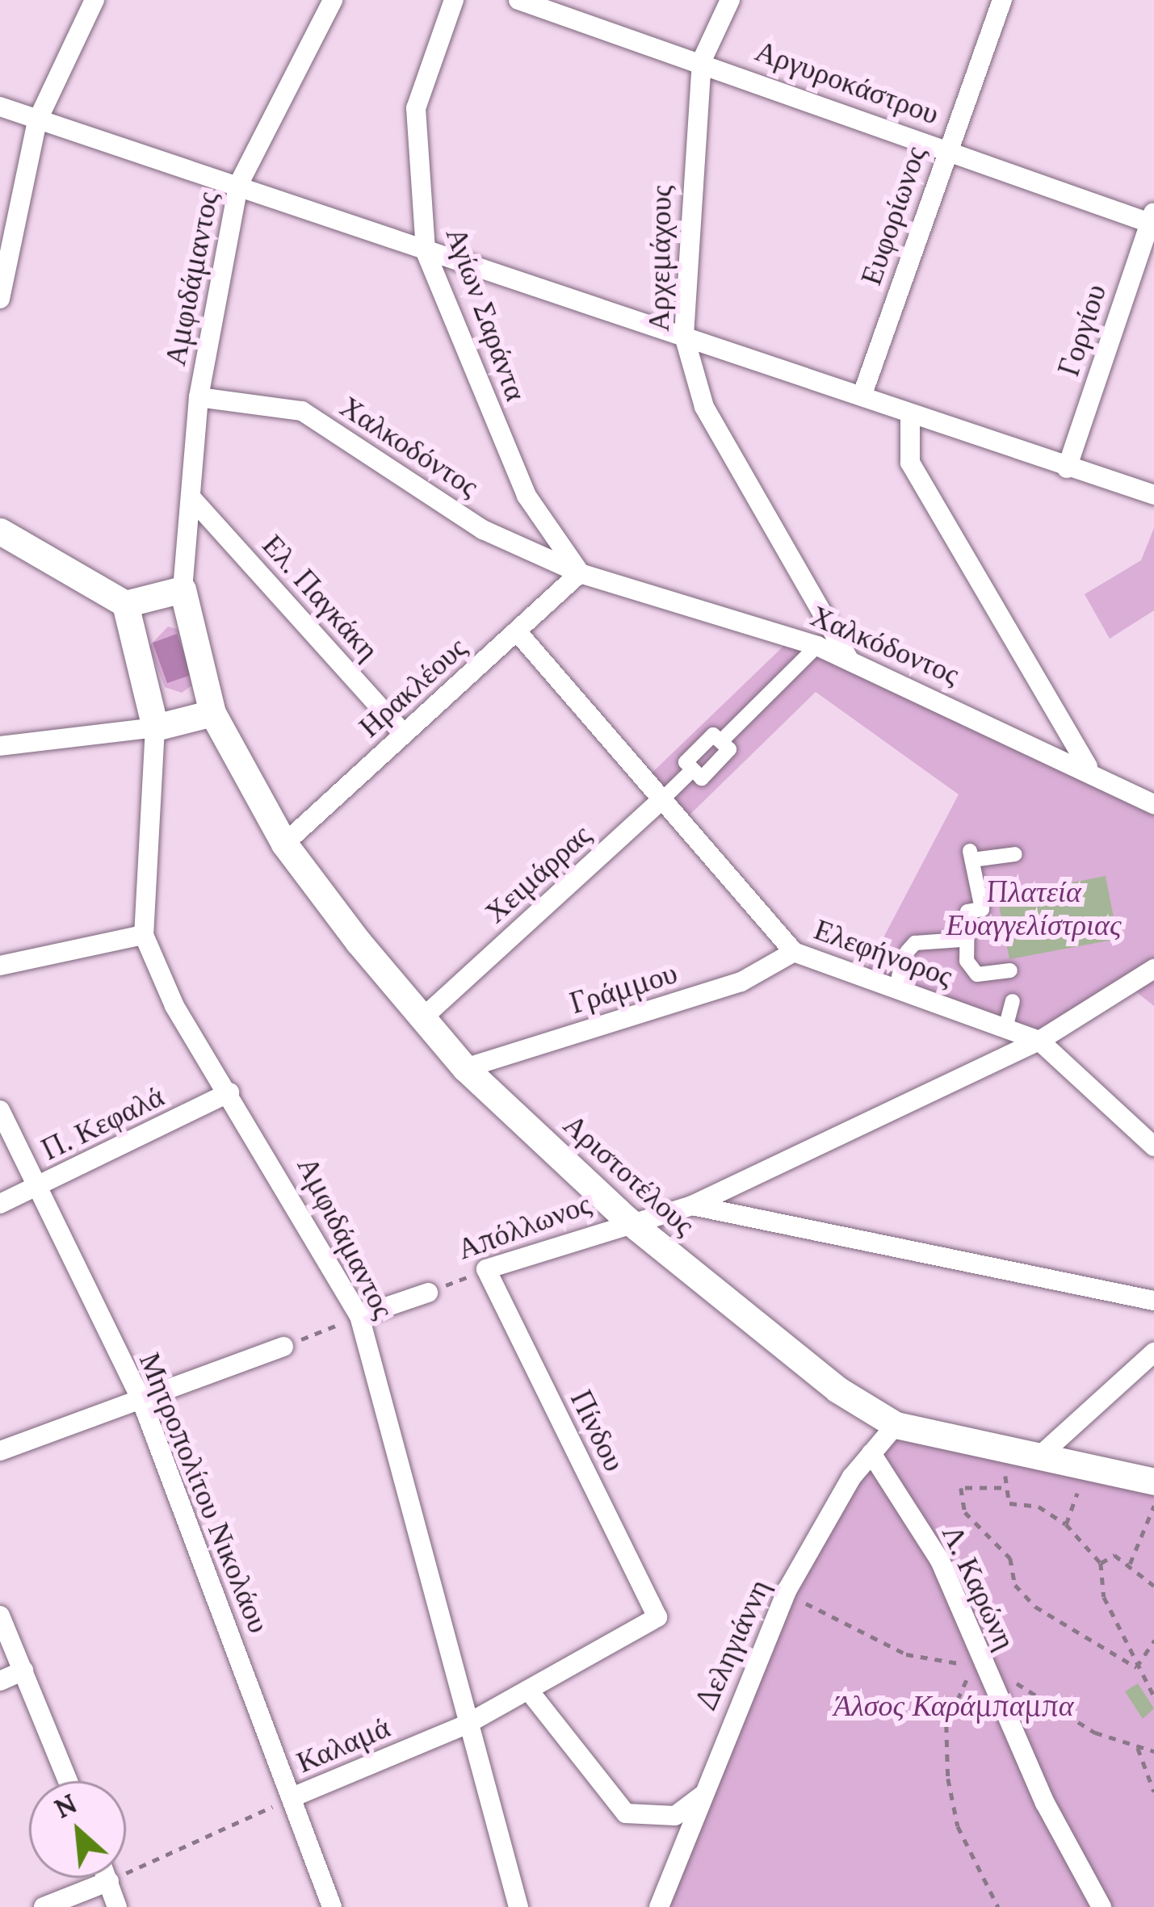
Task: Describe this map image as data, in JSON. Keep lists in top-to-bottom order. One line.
{"streets":{"street":["Αργυροκάστρου","Ευφορίωνος","Αρχεμάχους","Αμφιδάμαντος","Αγίων Σαράντα","Γοργίου","Χαλκοδόντος","Ελ. Παγκάκη","Χαλκόδοντος","Ηρακλέους","Χειμάρρας","Ελεφήνορος","Γράμμου","Π. Κεφαλά","Αριστοτέλους","Απόλλωνος","Πίνδου","Μητροπολίτου Νικολάου","Λ. Καρώνη","Δεληγιάννη","Καλαμά"]},"crossings":[["Αργυροκάστρου","Ευφορίωνος"],["Αργυροκάστρου","Αρχεμάχους"],["Αργυροκάστρου","Γοργίου"],["Αρχεμάχους","Χαλκόδοντος"],["Αμφιδάμαντος","Χαλκοδόντος"],["Αμφιδάμαντος","Ελ. Παγκάκη"],["Αμφιδάμαντος","Π. Κεφαλά"],["Αμφιδάμαντος","Αριστοτέλους"],["Αμφιδάμαντος","Καλαμά"],["Αγίων Σαράντα","Χαλκοδόντος"],["Αγίων Σαράντα","Χαλκόδοντος"],["Αγίων Σαράντα","Ηρακλέους"],["Χαλκοδόντος","Χαλκόδοντος"],["Χαλκοδόντος","Ηρακλέους"],["Ελ. Παγκάκη","Ηρακλέους"],["Χαλκόδοντος","Ηρακλέους"],["Χαλκόδοντος","Χειμάρρας"],["Ηρακλέους","Ελεφήνορος"],["Ηρακλέους","Αριστοτέλους"],["Χειμάρρας","Ελεφήνορος"],["Χειμάρρας","Αριστοτέλους"],["Ελεφήνορος","Γράμμου"],["Ελεφήνορος","Απόλλωνος"],["Γράμμου","Αριστοτέλους"],["Π. Κεφαλά","Μητροπολίτου Νικολάου"],["Αριστοτέλους","Απόλλωνος"],["Αριστοτέλους","Δεληγιάννη"],["Απόλλωνος","Πίνδου"],["Πίνδου","Καλαμά"],["Μητροπολίτου Νικολάου","Καλαμά"],["Λ. Καρώνη","Δεληγιάννη"]],"parks":["Πλατεία Ευαγγελίστριας","Άλσος Καράμπαμπα"],"north":"top left"}
